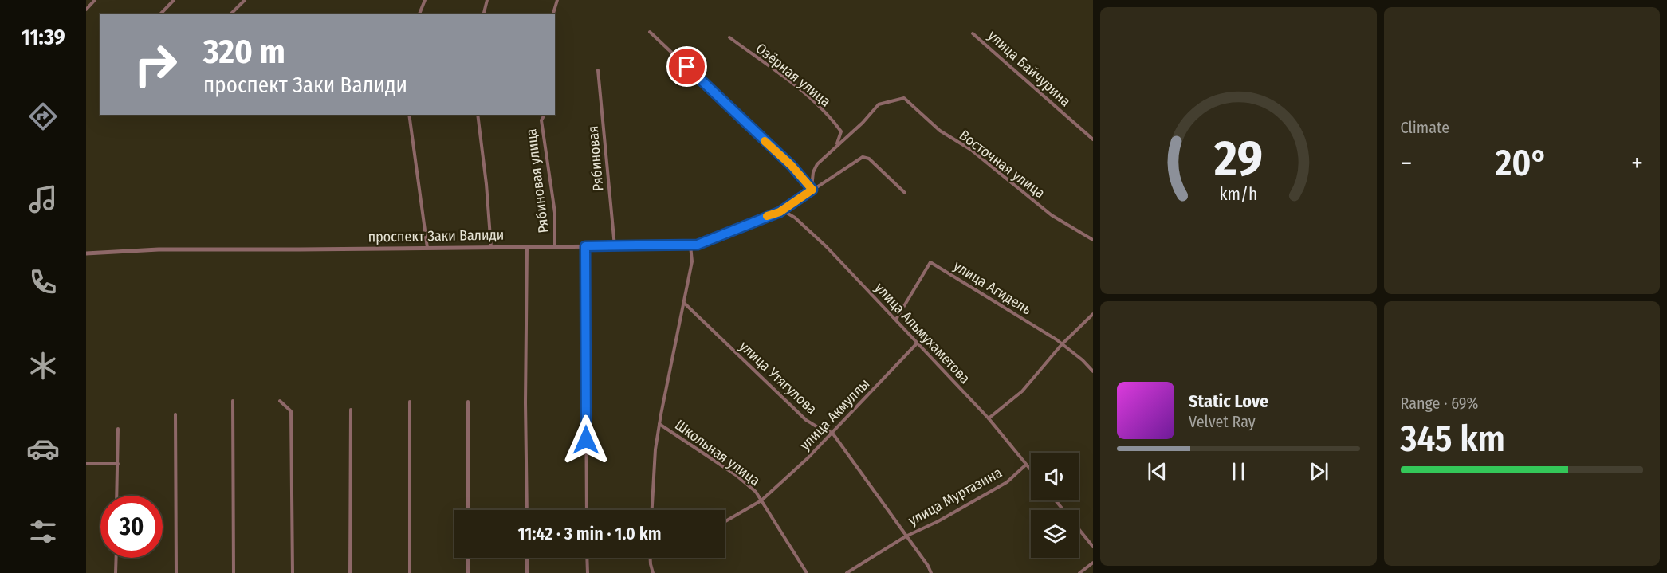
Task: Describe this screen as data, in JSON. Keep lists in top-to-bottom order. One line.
{"streets":{"street":["улица Байчурина","Озёрная улица","Рябиновая","Восточная улица","Рябиновая улица","проспект Заки Валиди","улица Агидель","улица Альмухаметова","улица Утягулова","улица Акмуллы","Школьная улица","улица Муртазина"]},"crossings":[["Озёрная улица","Восточная улица"],["Рябиновая","проспект Заки Валиди"],["Рябиновая улица","проспект Заки Валиди"],["проспект Заки Валиди","улица Альмухаметова"],["улица Альмухаметова","улица Акмуллы"],["улица Альмухаметова","улица Муртазина"],["улица Утягулова","улица Акмуллы"],["улица Акмуллы","Школьная улица"]],"page":{"tabs":"11:39","tile":["Climate",["Range · 69%","345 km"]],"turn":["320 m","проспект Заки Валиди"],"heat":["−","20°","+"],"song":["Static Love","Velvet Ray"],"limit":"30","trip":"11:42 · 3 min · 1.0 km","gauge":["29","km/h"]}}
